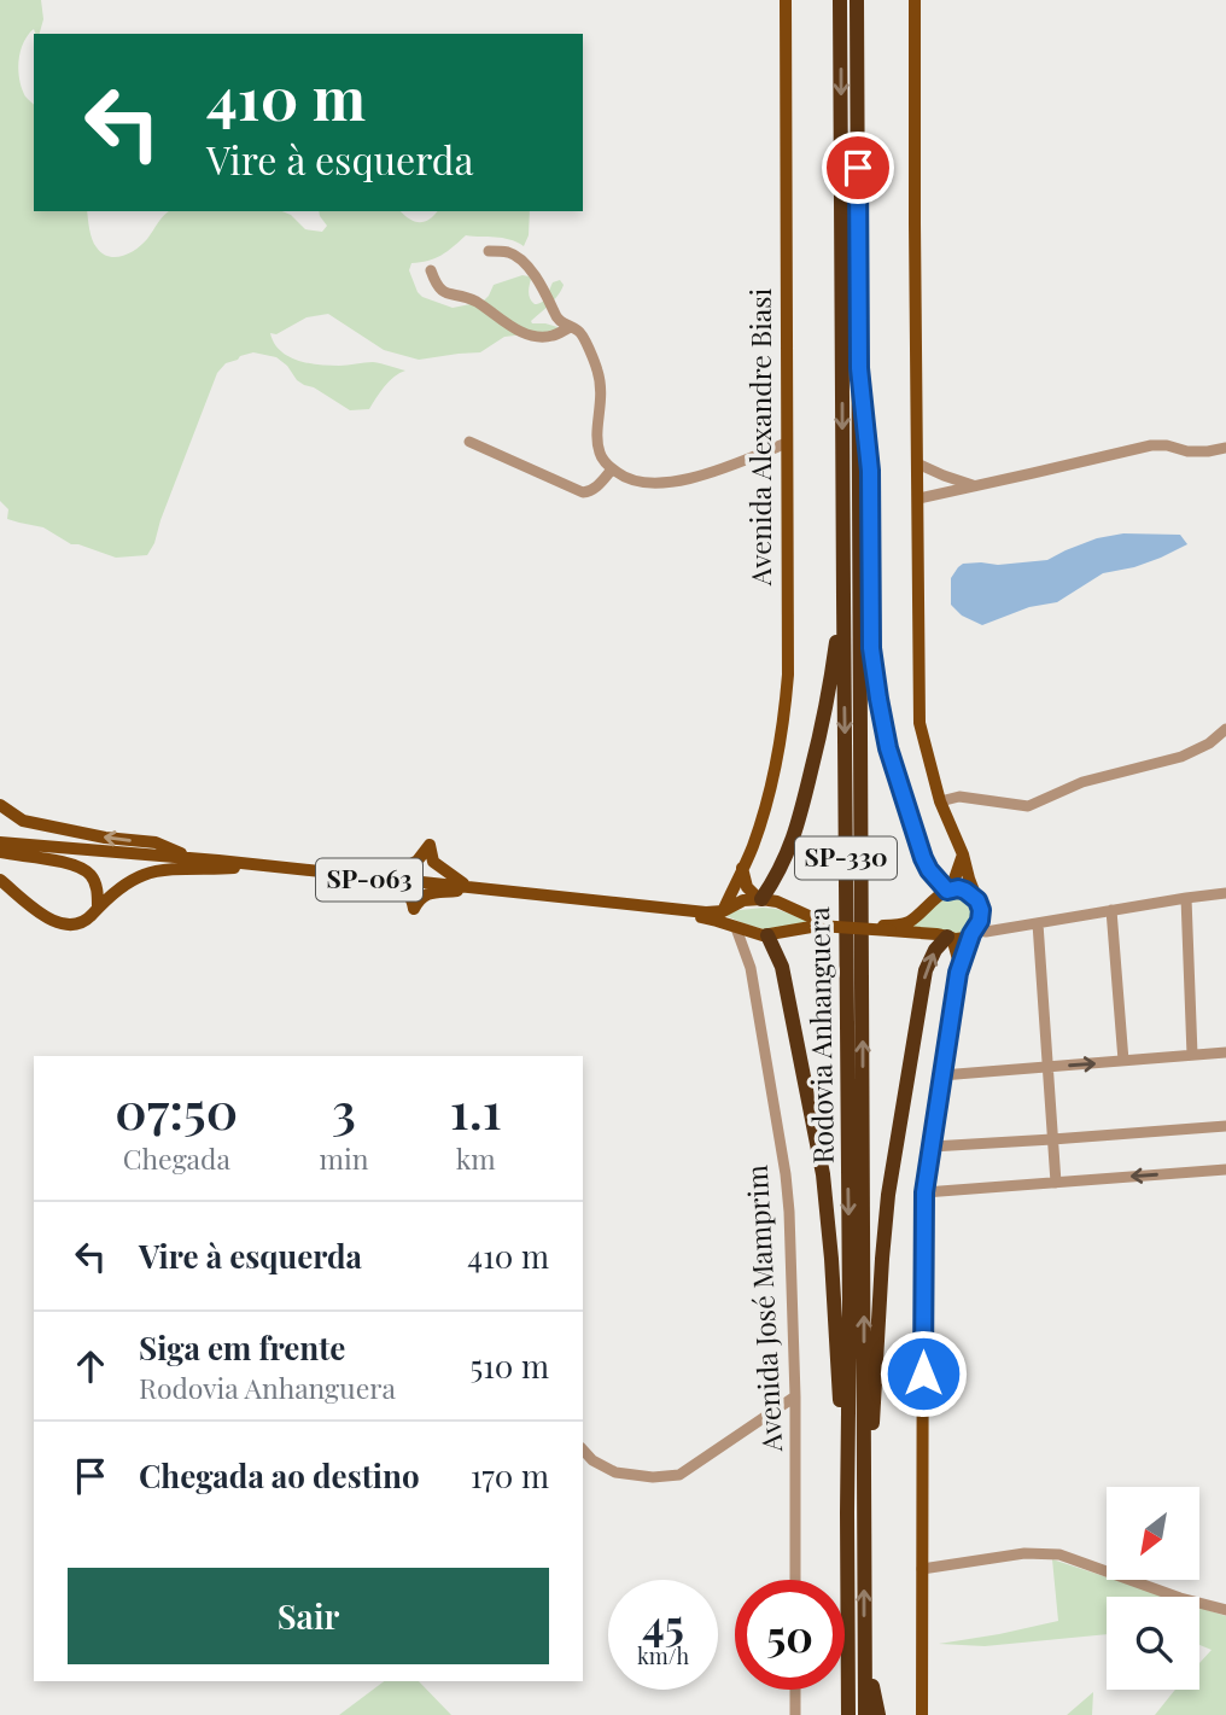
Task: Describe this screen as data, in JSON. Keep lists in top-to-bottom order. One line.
{"streets":{"highway":["SP-330","Rodovia Anhanguera"],"main road":["Avenida Alexandre Biasi","SP-063"],"street":["Avenida José Mamprim"]},"crossings":[["Avenida Alexandre Biasi","SP-063"],["SP-063","Avenida José Mamprim"]],"north":"bottom left","page":{"turn":["410 m","Vire à esquerda"],"eta":["07:50","Chegada","3","min","1.1","km"],"list":[{"name":"Vire à esquerda","value":"410 m"},{"name":"Siga em frente","note":"Rodovia Anhanguera","value":"510 m"},{"name":"Chegada ao destino","value":"170 m"}],"buttons":"Sair","speed":"45 km/h","limit":"50"}}
